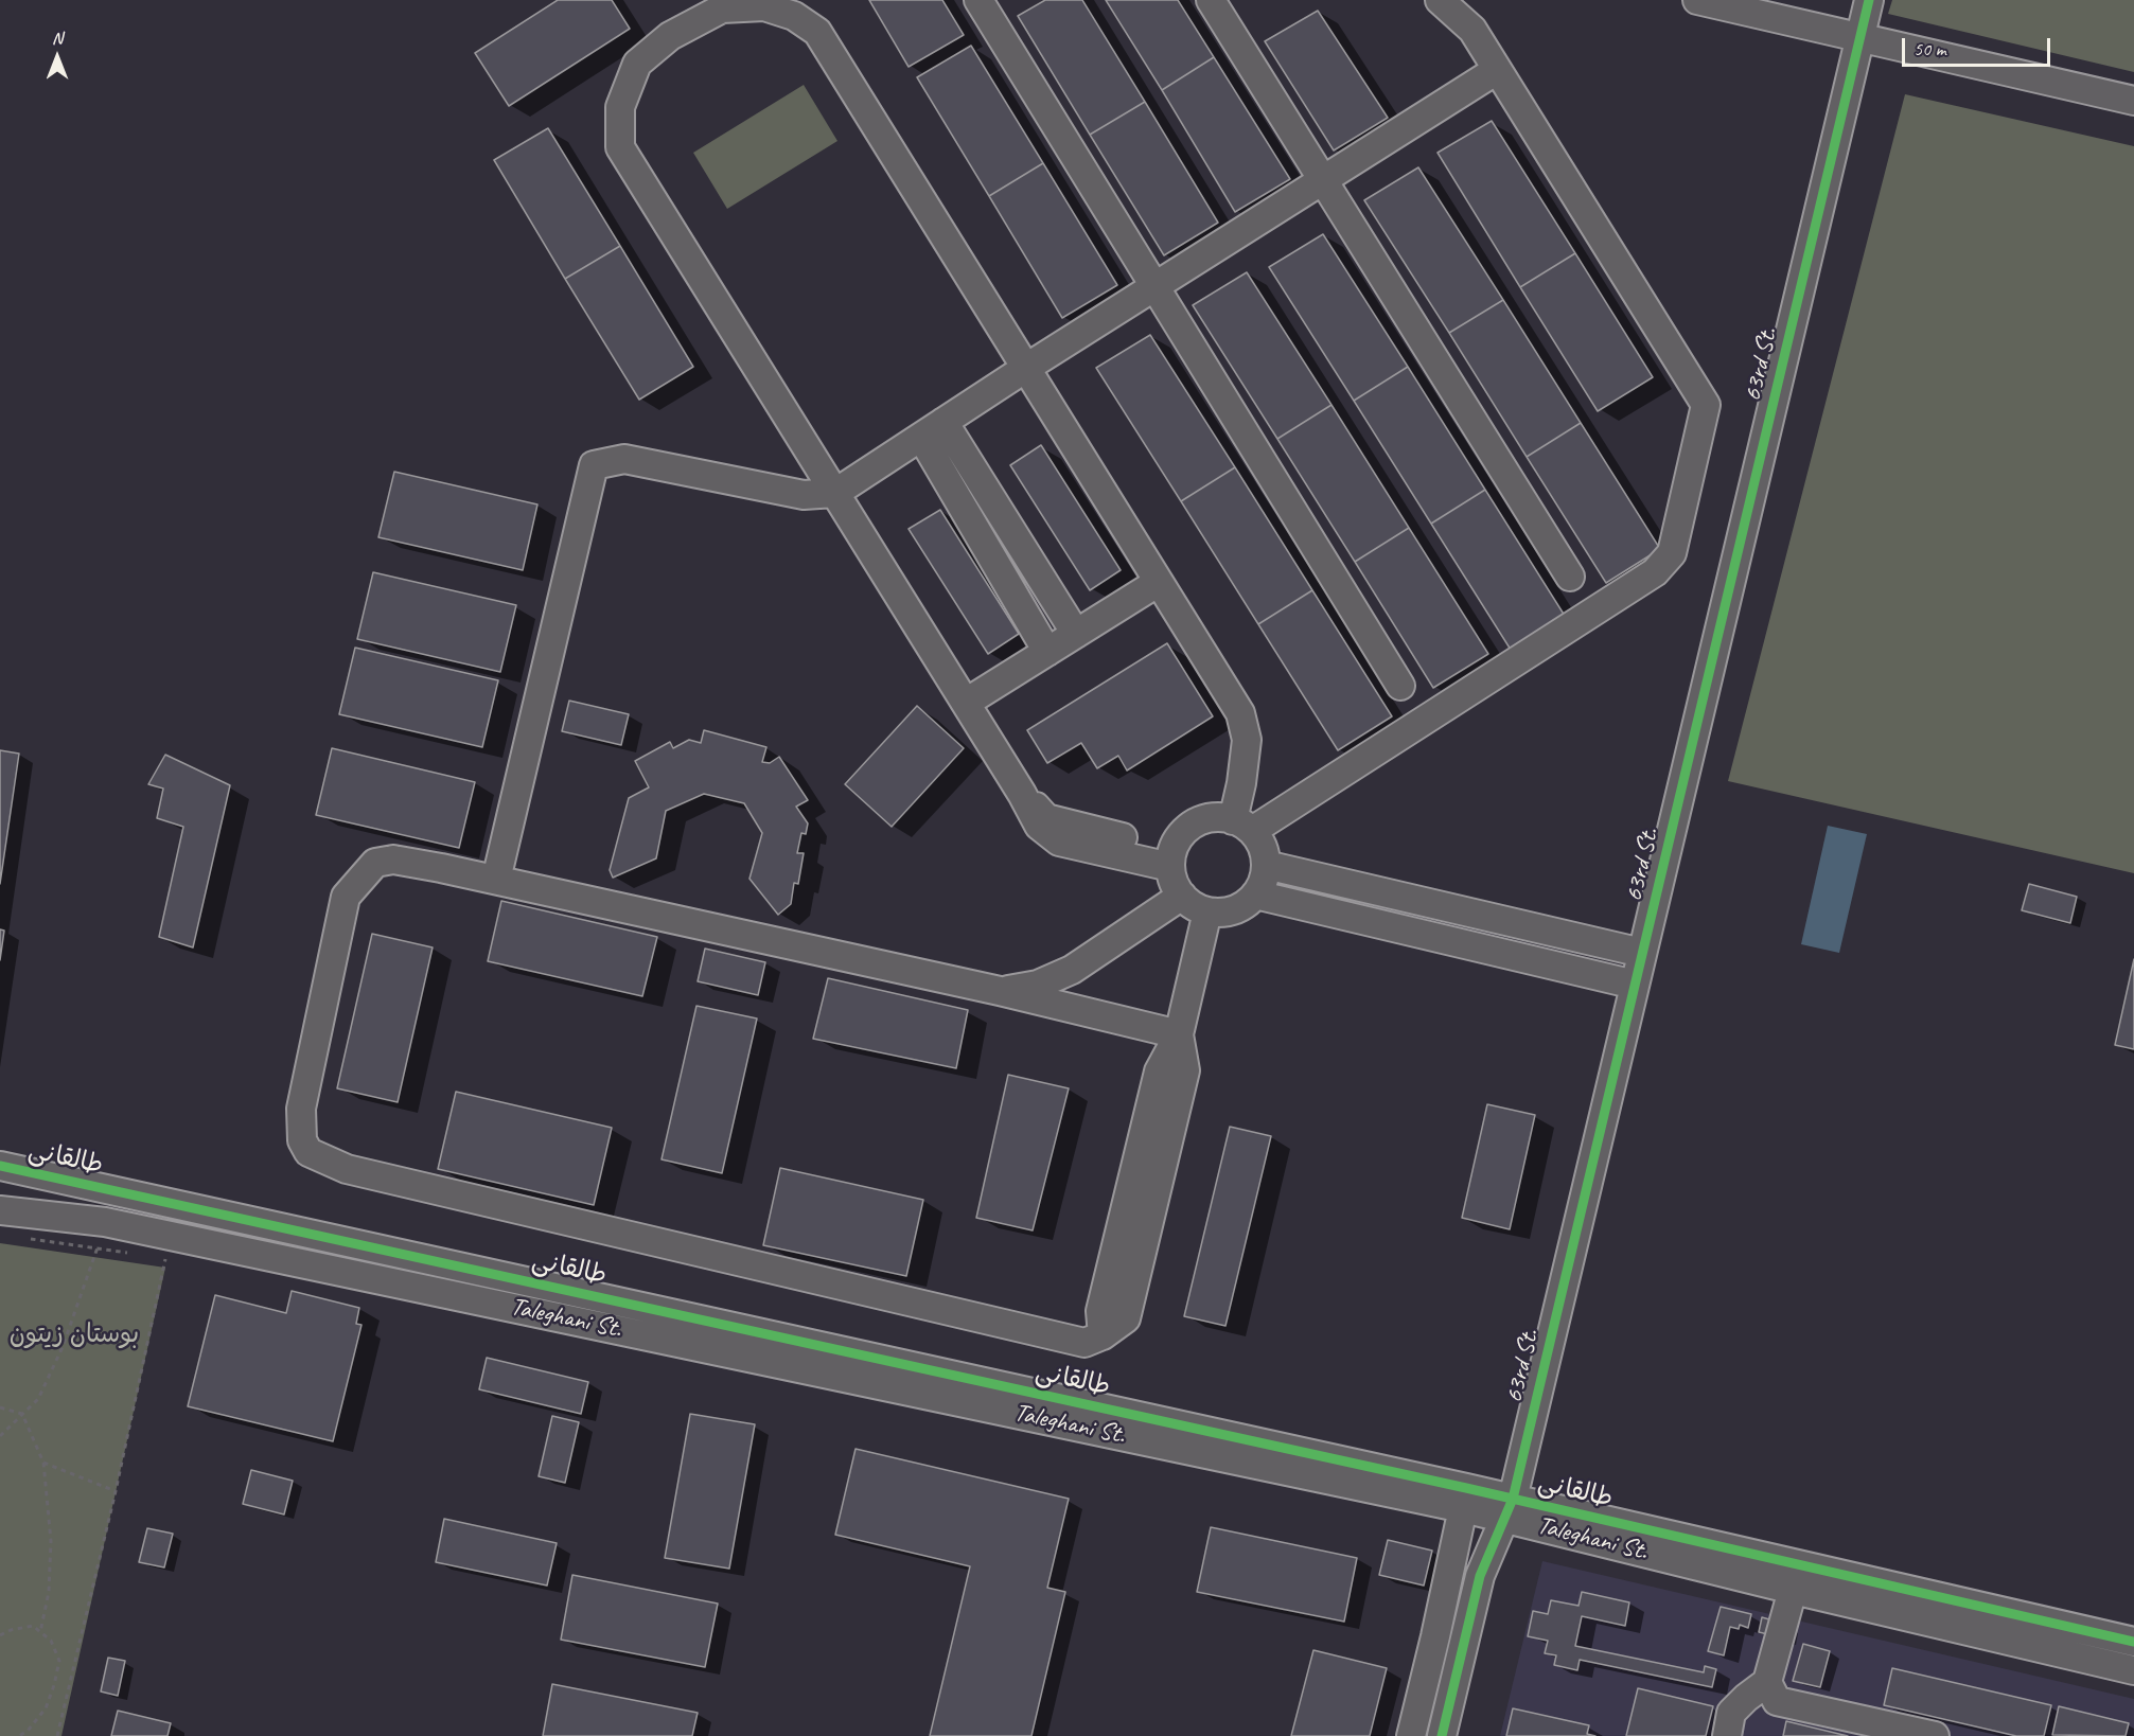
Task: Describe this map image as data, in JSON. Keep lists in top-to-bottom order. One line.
{"streets":{"street":["63rd St.","طالقانی","Taleghani St."]},"crossings":[["63rd St.","طالقانی"],["63rd St.","Taleghani St."],["طالقانی","Taleghani St."]],"parks":["بوستان زیتون"],"scale_bar":"50 m","north":"top"}
